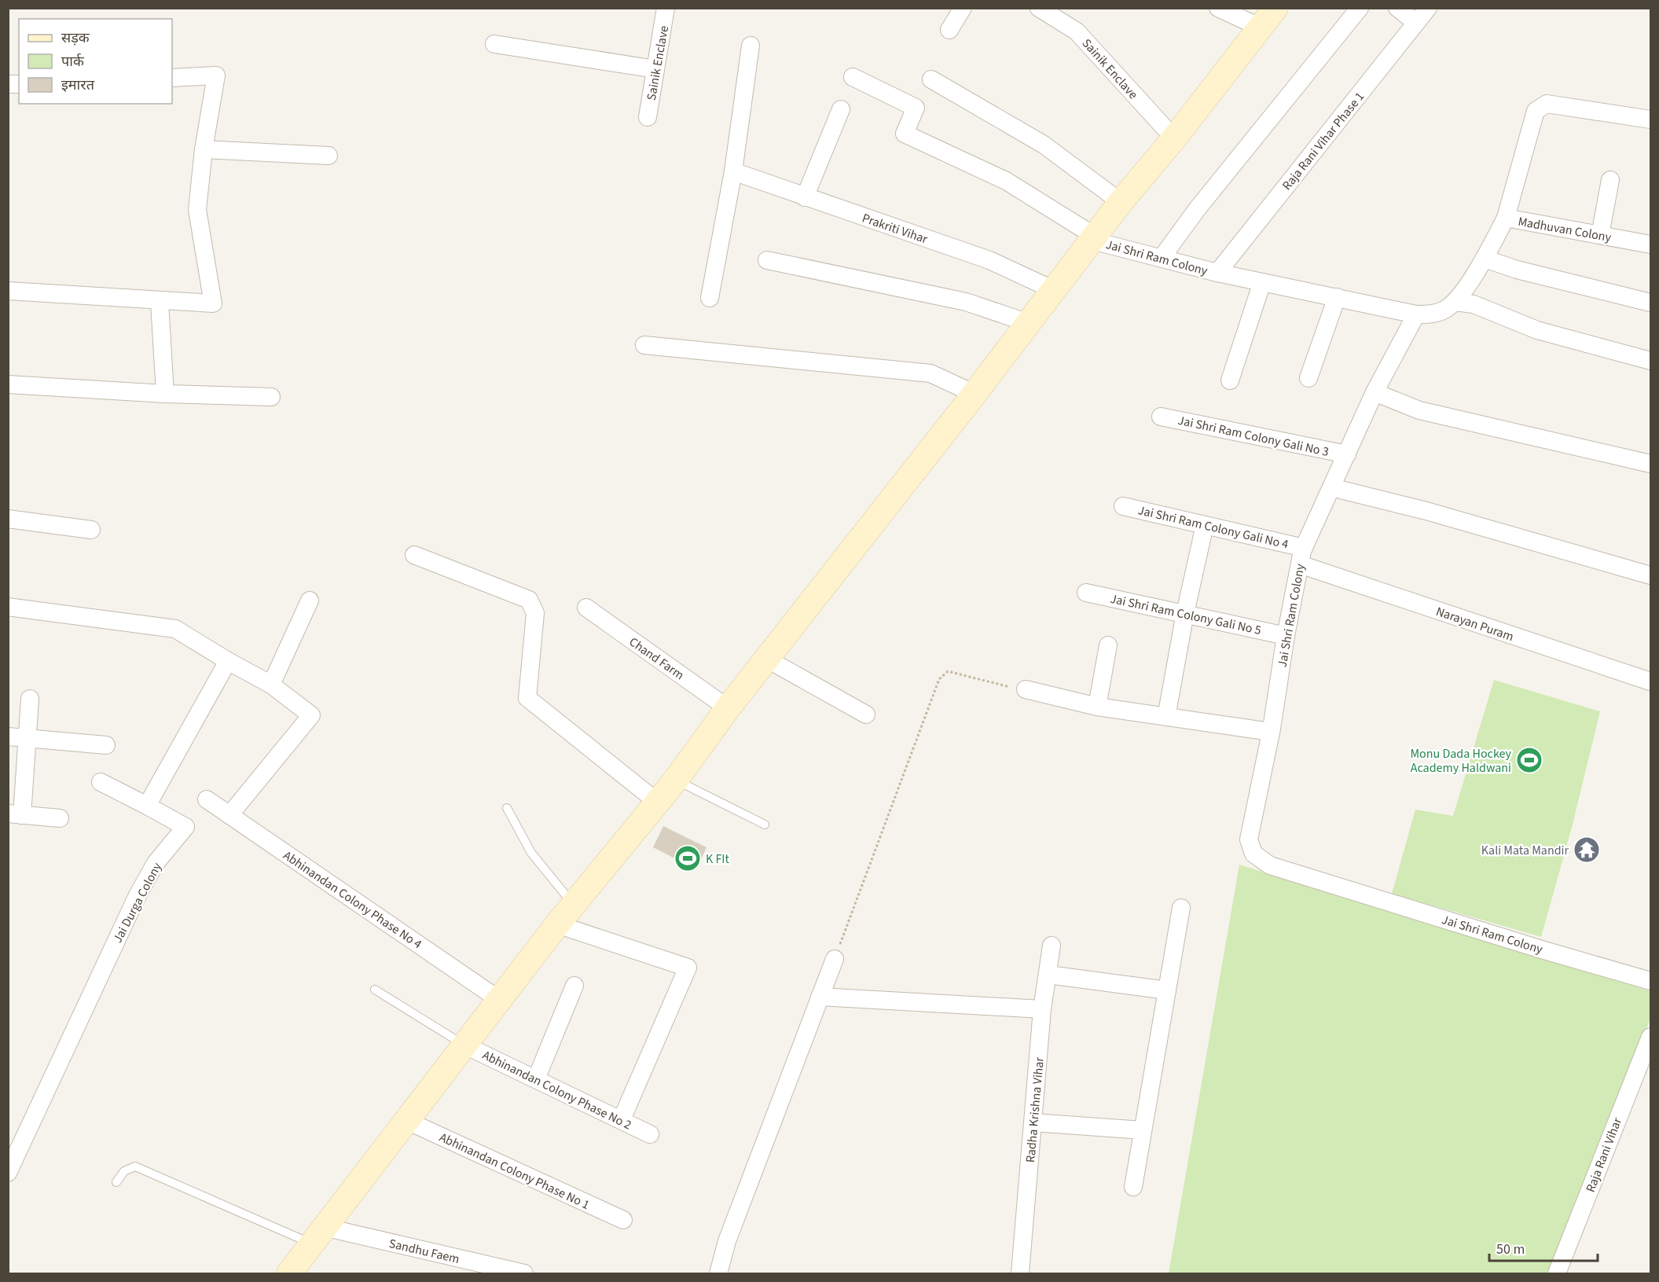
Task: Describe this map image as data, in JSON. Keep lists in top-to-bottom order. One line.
{"streets":{"street":["Sainik Enclave","Raja Rani Vihar Phase 1","Prakriti Vihar","Madhuvan Colony","Jai Shri Ram Colony","Jai Shri Ram Colony Gali No 3","Jai Shri Ram Colony Gali No 4","Jai Shri Ram Colony Gali No 5","Narayan Puram","Chand Farm","Abhinandan Colony Phase No 4","Jai Durga Colony","Abhinandan Colony Phase No 2","Radha Krishna Vihar","Raja Rani Vihar","Abhinandan Colony Phase No 1","Sandhu Faem"]},"crossings":[["Raja Rani Vihar Phase 1","Jai Shri Ram Colony"],["Madhuvan Colony","Jai Shri Ram Colony"],["Jai Shri Ram Colony","Jai Shri Ram Colony Gali No 3"],["Jai Shri Ram Colony","Jai Shri Ram Colony Gali No 4"],["Jai Shri Ram Colony","Jai Shri Ram Colony Gali No 5"],["Jai Shri Ram Colony","Narayan Puram"],["Jai Shri Ram Colony Gali No 4","Narayan Puram"]],"places":{"sports":["Monu Dada Hockey Academy Haldwani","K FIt"],"temple":["Kali Mata Mandir"]},"legend":["सड़क","पार्क","इमारत"],"scale_bar":"50 m"}
